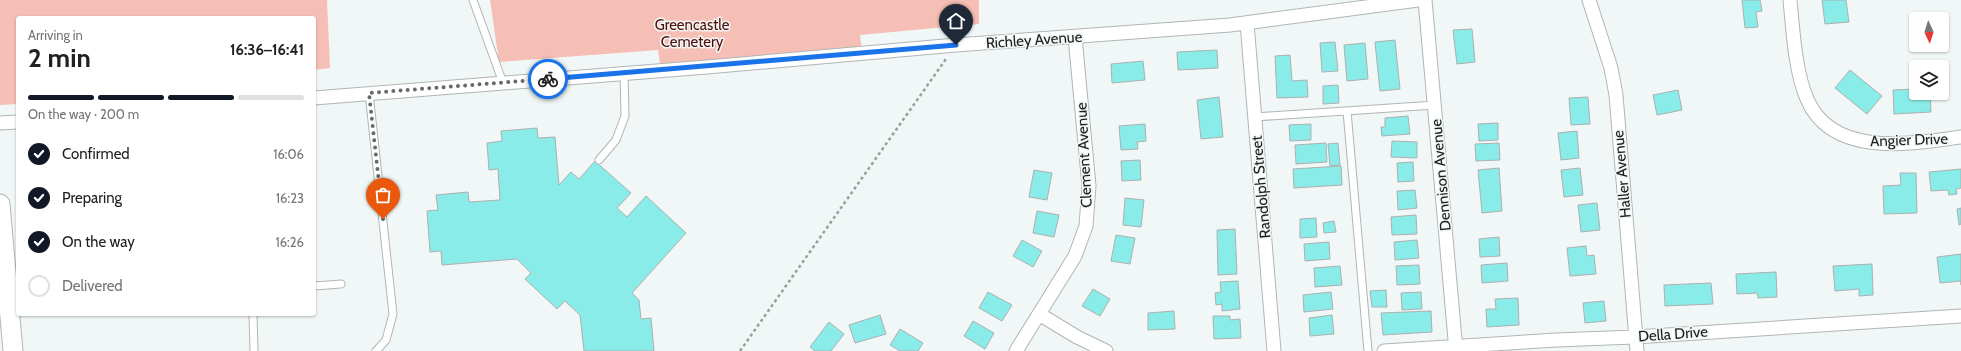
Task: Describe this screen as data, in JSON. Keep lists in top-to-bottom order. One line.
{"streets":{"street":["Richley Avenue","Angier Drive","Clement Avenue","Haller Avenue","Dennison Avenue","Randolph Street","Della Drive"]},"crossings":[["Richley Avenue","Clement Avenue"],["Richley Avenue","Randolph Street"],["Haller Avenue","Della Drive"],["Dennison Avenue","Della Drive"]],"parks":["Greencastle Cemetery"],"north":"bottom","page":{"heading":["2 min","Arriving in","16:36–16:41"],"bar":"On the way · 200 m","list":[["Confirmed","16:06"],["Preparing","16:23"],["On the way","16:26"],"Delivered"]}}
